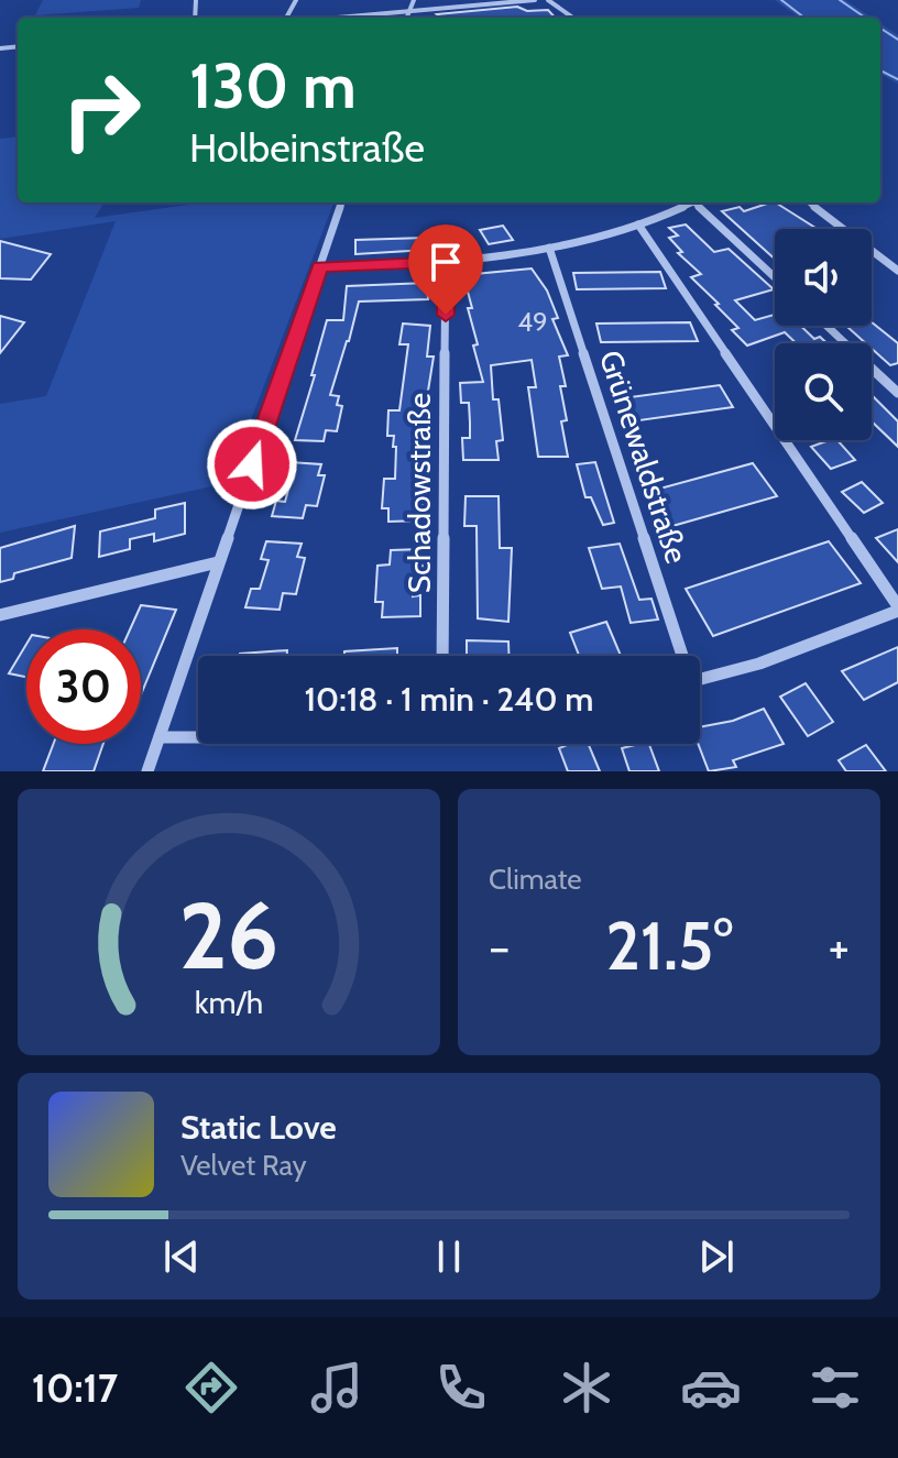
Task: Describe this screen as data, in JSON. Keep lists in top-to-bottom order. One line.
{"streets":{"street":["Grünewaldstraße","Schadowstraße"]},"house_numbers":["49"],"page":{"turn":["130 m","Holbeinstraße"],"limit":"30","trip":"10:18 · 1 min · 240 m","tile":"Climate","heat":["−","21.5°","+"],"song":["Static Love","Velvet Ray"],"tabs":"10:17","gauge":["26","km/h"]}}
